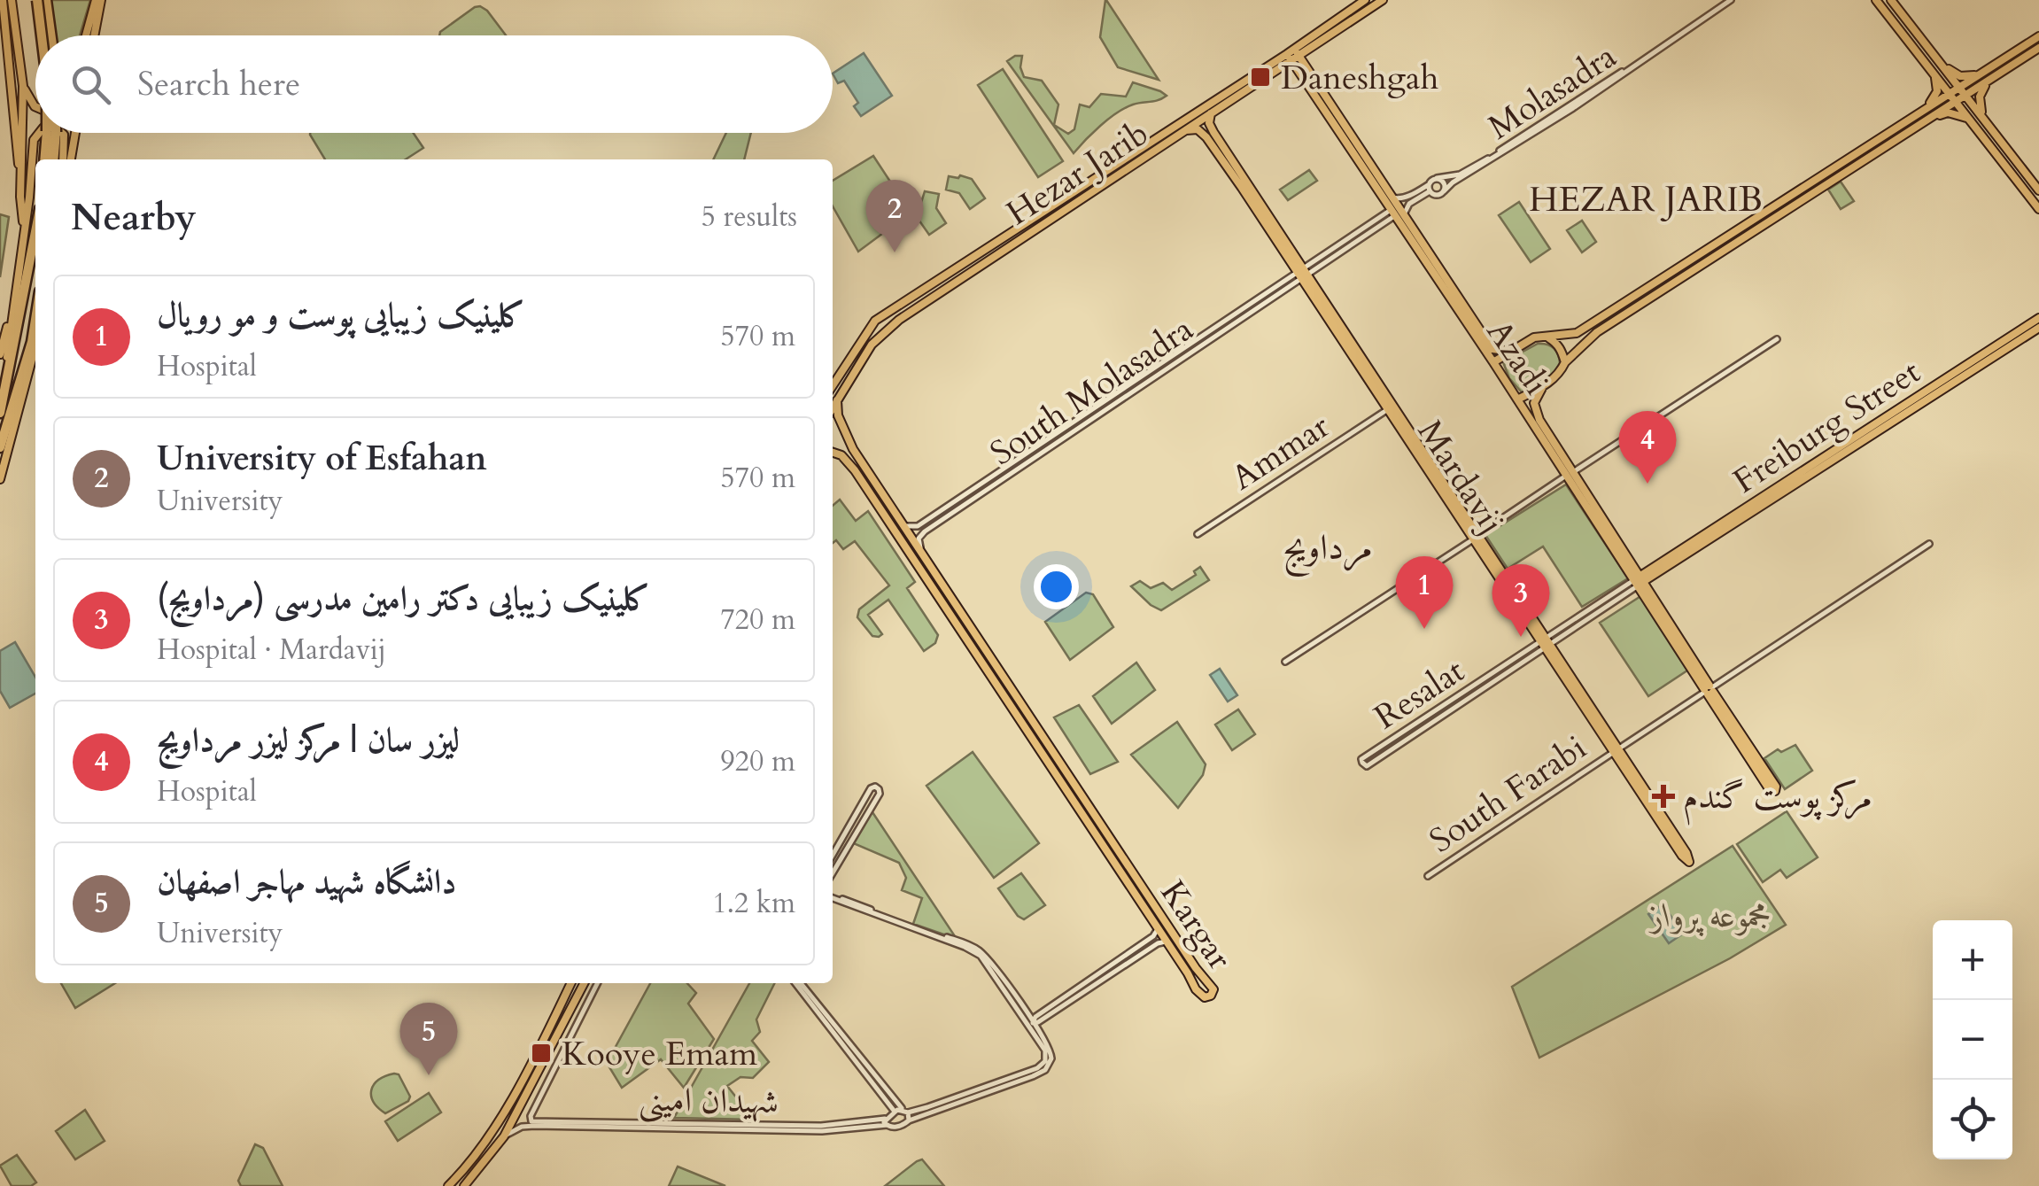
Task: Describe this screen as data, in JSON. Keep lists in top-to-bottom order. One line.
{"streets":{"main road":["Hezar Jarib","Azadi","Freiburg Street","Mardavij","Kargar"],"street":["Molasadra","South Molasadra","Ammar","Resalat","South Farabi","شهیدان امینی"]},"crossings":[["Hezar Jarib","Azadi"],["Hezar Jarib","Mardavij"],["Hezar Jarib","Kargar"],["Azadi","Freiburg Street"],["Azadi","Resalat"],["Azadi","South Farabi"],["South Molasadra","Mardavij"],["Freiburg Street","Resalat"],["Ammar","Mardavij"],["Mardavij","Resalat"],["Mardavij","South Farabi"]],"districts":["HEZAR JARIB","مرداویج"],"parks":["مجموعه پرواز"],"places":{"transit":["Daneshgah","Kooye Emam"],"health":["مرکز پوست گندم"]},"page":{"search":"Search here","heading":["Nearby","5 results"],"pins":["2","4","1","3","5"],"list":[{"mark":"1","name":"کلینیک زیبایی پوست و مو رویال","note":"Hospital","value":"570 m"},{"mark":"2","name":"University of Esfahan","note":"University","value":"570 m"},{"mark":"3","name":"کلینیک زیبایی دکتر رامین مدرسی (مرداویج)","note":"Hospital · Mardavij","value":"720 m"},{"mark":"4","name":"لیزر سان | مرکز لیزر مرداویج","note":"Hospital","value":"920 m"},{"mark":"5","name":"دانشگاه شهید مهاجر اصفهان","note":"University","value":"1.2 km"}],"map_buttons":["+","−"]}}
